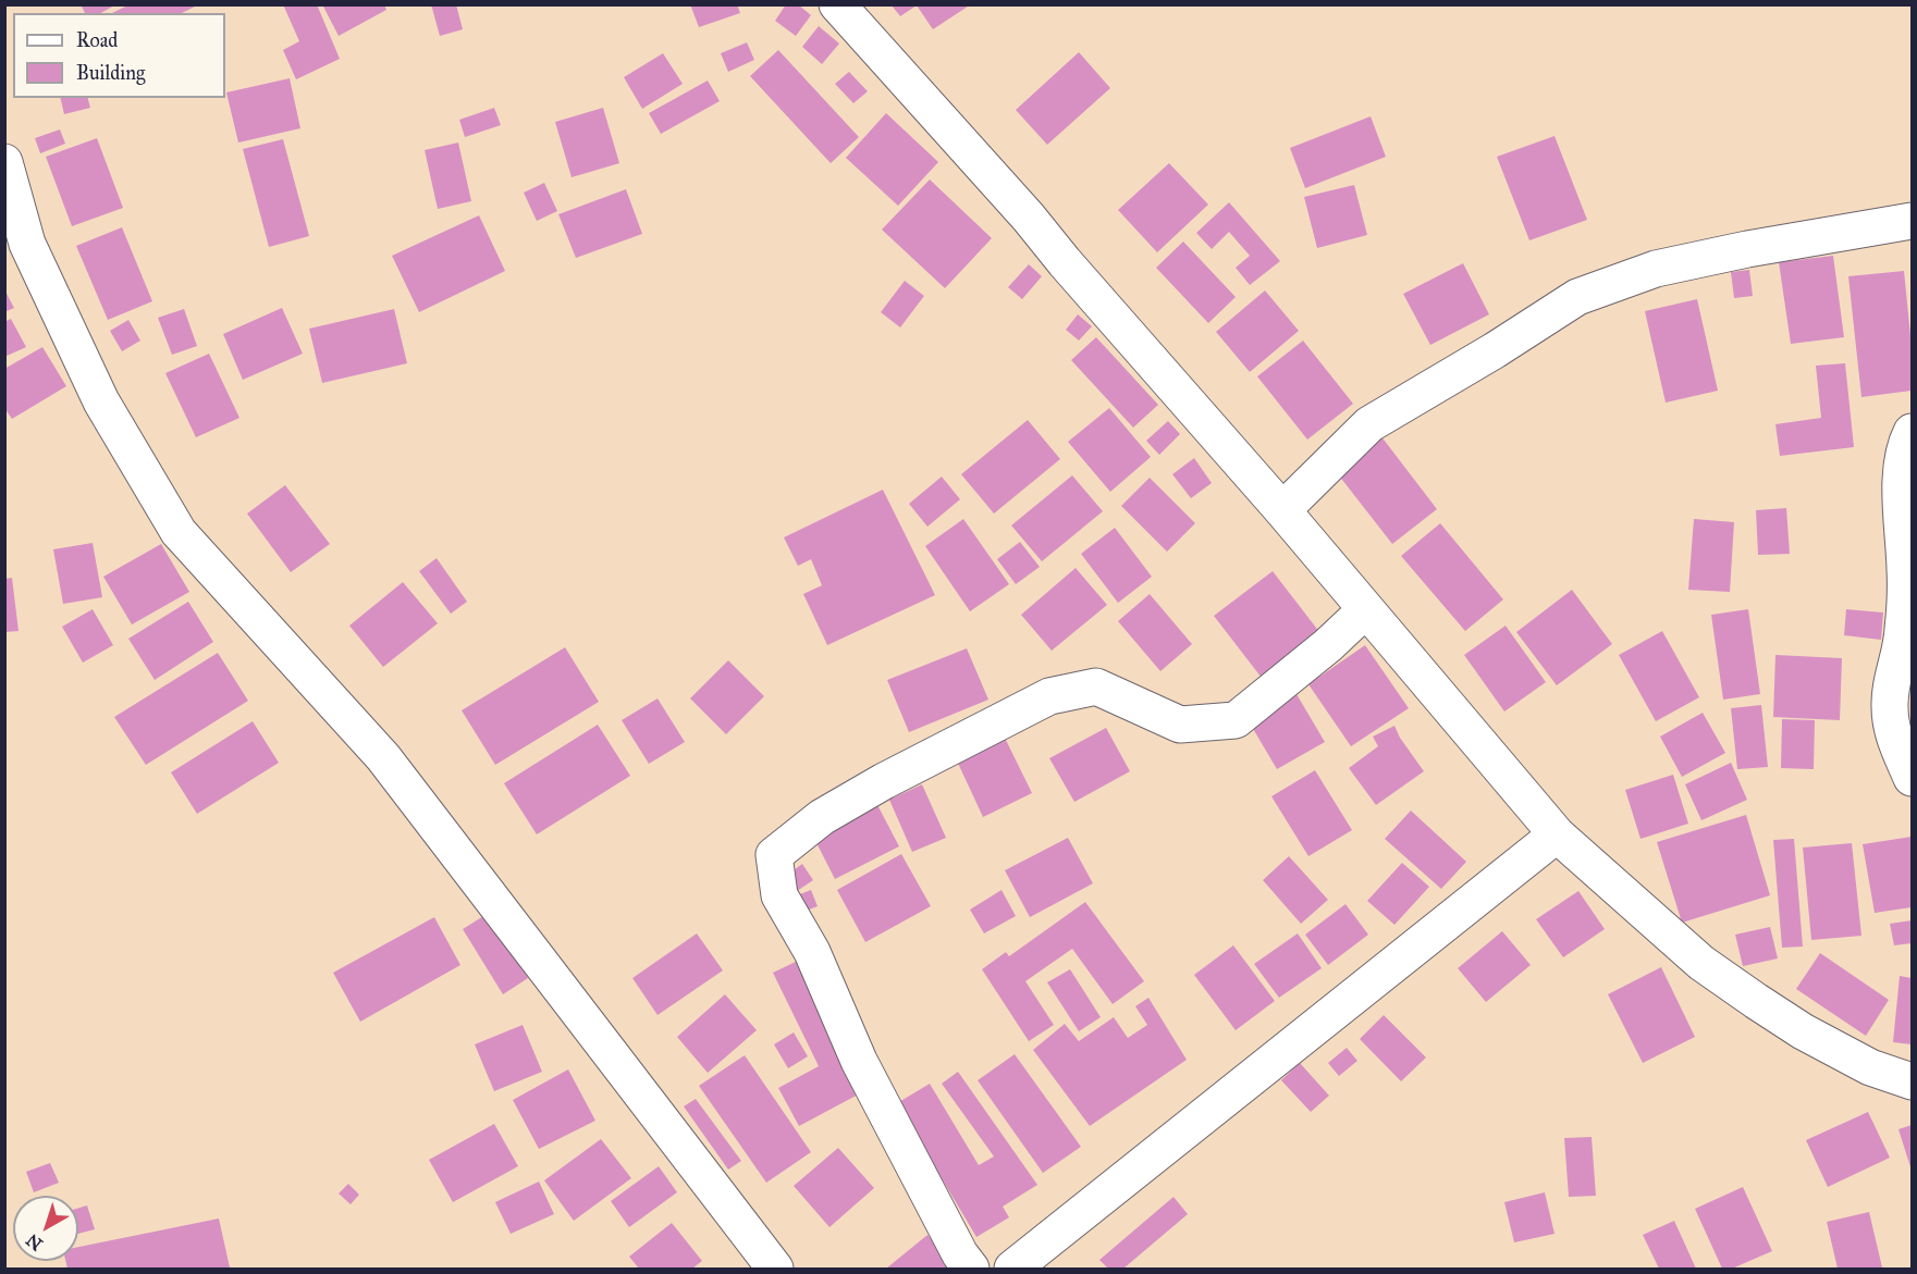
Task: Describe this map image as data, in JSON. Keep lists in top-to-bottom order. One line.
{"legend":["Road","Building"],"north":"bottom left"}
